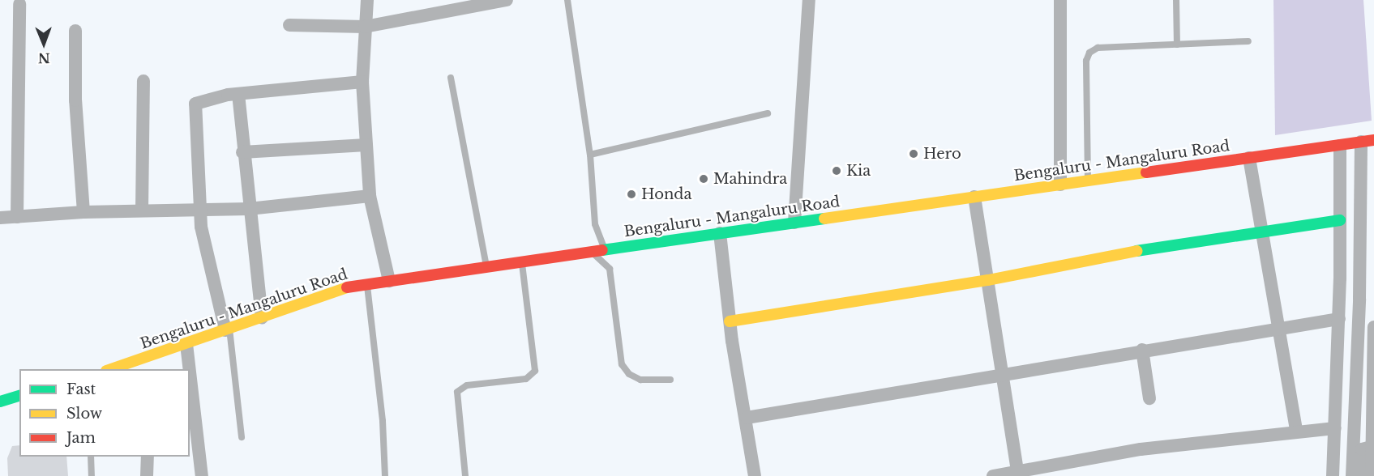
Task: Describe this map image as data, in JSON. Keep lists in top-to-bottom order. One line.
{"streets":{"street":["Bengaluru - Mangaluru Road"]},"places":["Hero","Kia","Mahindra","Honda"],"legend":["Fast","Slow","Jam"],"north":"bottom"}
